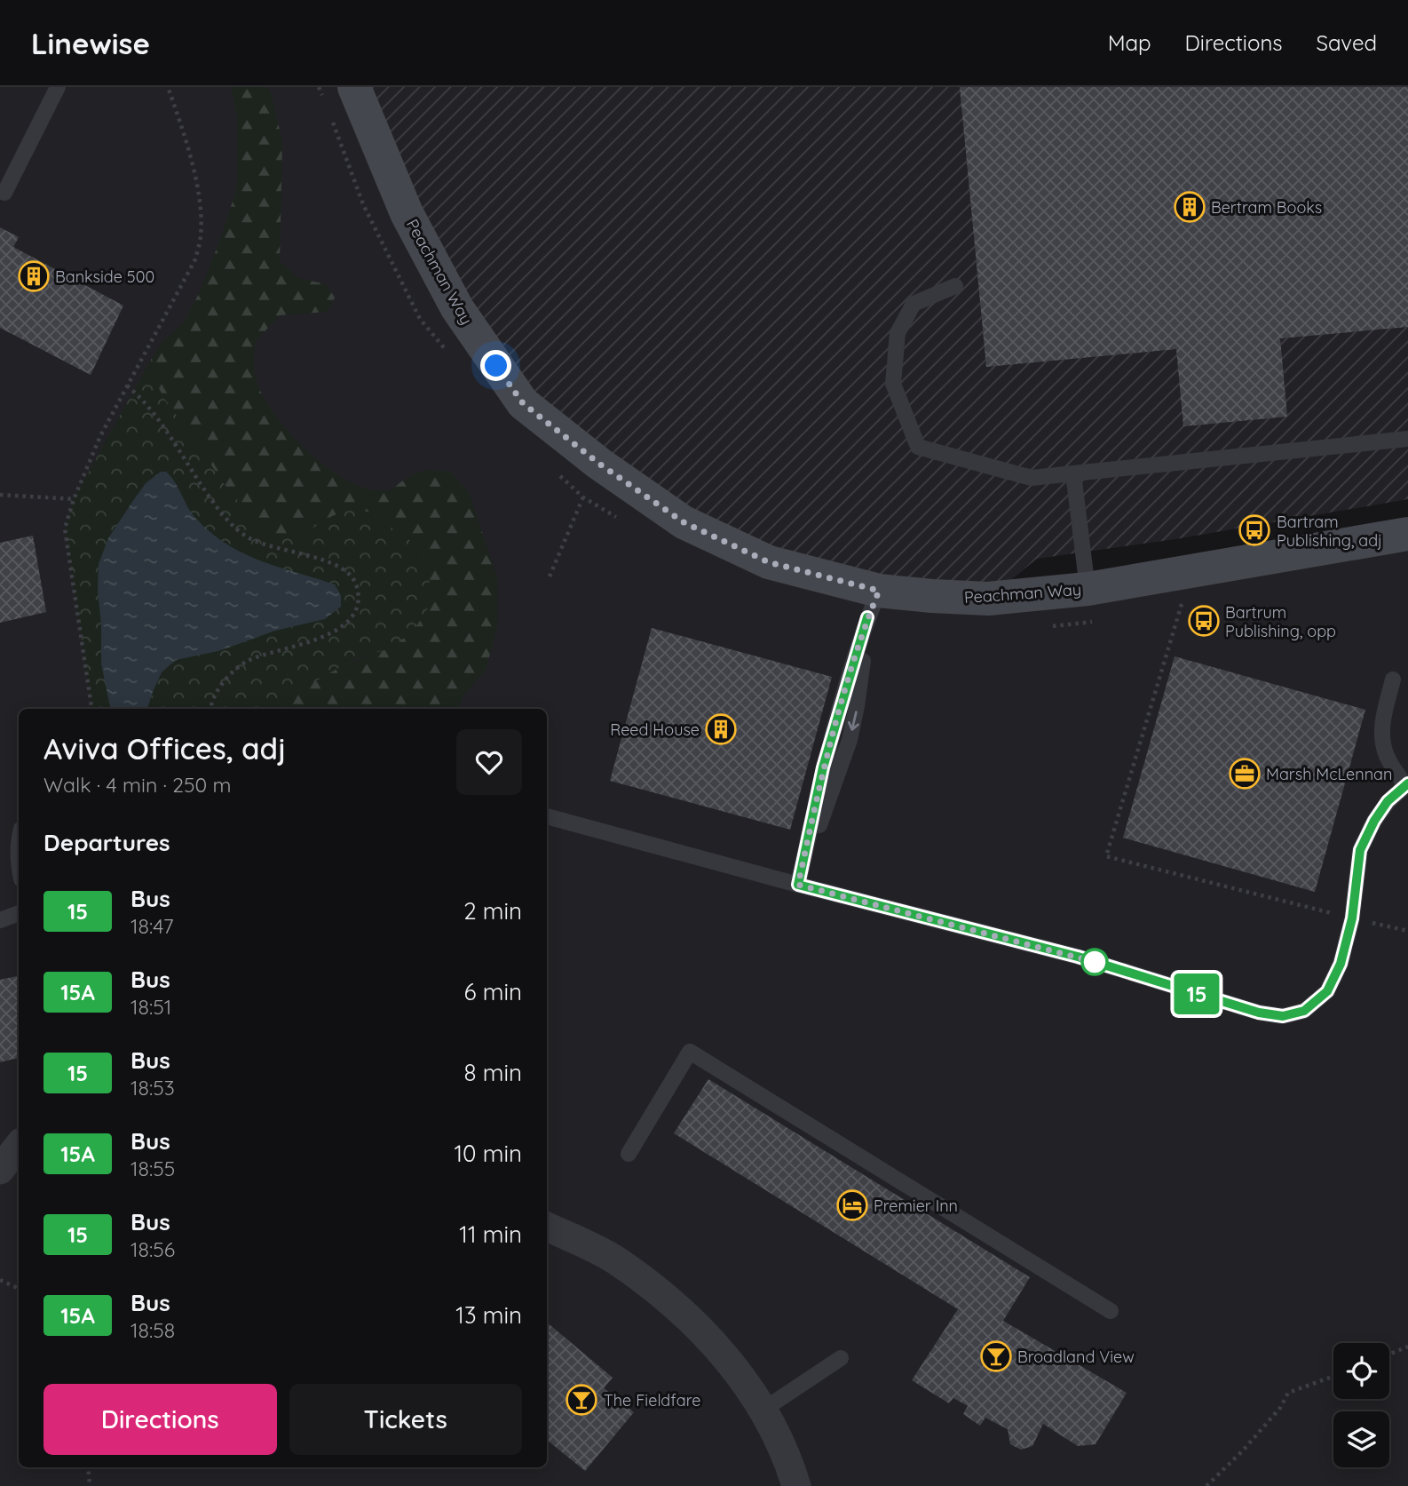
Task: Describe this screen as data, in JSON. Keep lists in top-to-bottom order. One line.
{"streets":{"street":["Peachman Way"]},"places":{"building":["Bertram Books","Bankside 500","Reed House"],"bus stop":["Bartram Publishing, adj","Bartrum Publishing, opp"],"office":["Marsh McLennan"],"hotel":["Premier Inn"],"bar":["Broadland View","The Fieldfare"]},"lines":["bus line 15"],"page":{"header":"Linewise","nav":["Map","Directions","Saved"],"on_map":"15","heading":[["Aviva Offices, adj","Walk · 4 min · 250 m"],"Departures"],"list":[{"mark":"15","name":"Bus","note":"18:47","value":"2 min"},{"mark":"15A","name":"Bus","note":"18:51","value":"6 min"},{"mark":"15","name":"Bus","note":"18:53","value":"8 min"},{"mark":"15A","name":"Bus","note":"18:55","value":"10 min"},{"mark":"15","name":"Bus","note":"18:56","value":"11 min"},{"mark":"15A","name":"Bus","note":"18:58","value":"13 min"}],"buttons":["Directions","Tickets"]}}
